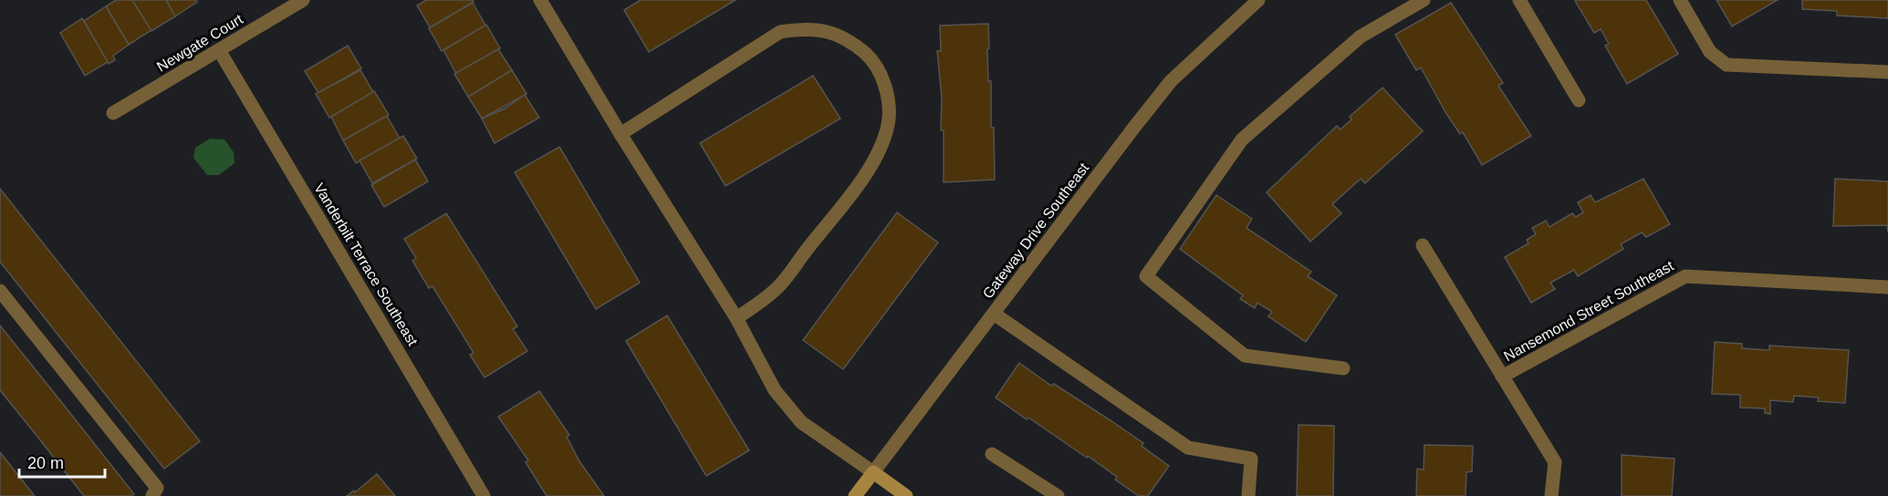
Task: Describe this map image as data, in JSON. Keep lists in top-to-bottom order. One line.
{"streets":{"street":["Newgate Court","Gateway Drive Southeast","Vanderbilt Terrace Southeast","Nansemond Street Southeast"]},"crossings":[["Newgate Court","Vanderbilt Terrace Southeast"]],"scale_bar":"20 m"}
